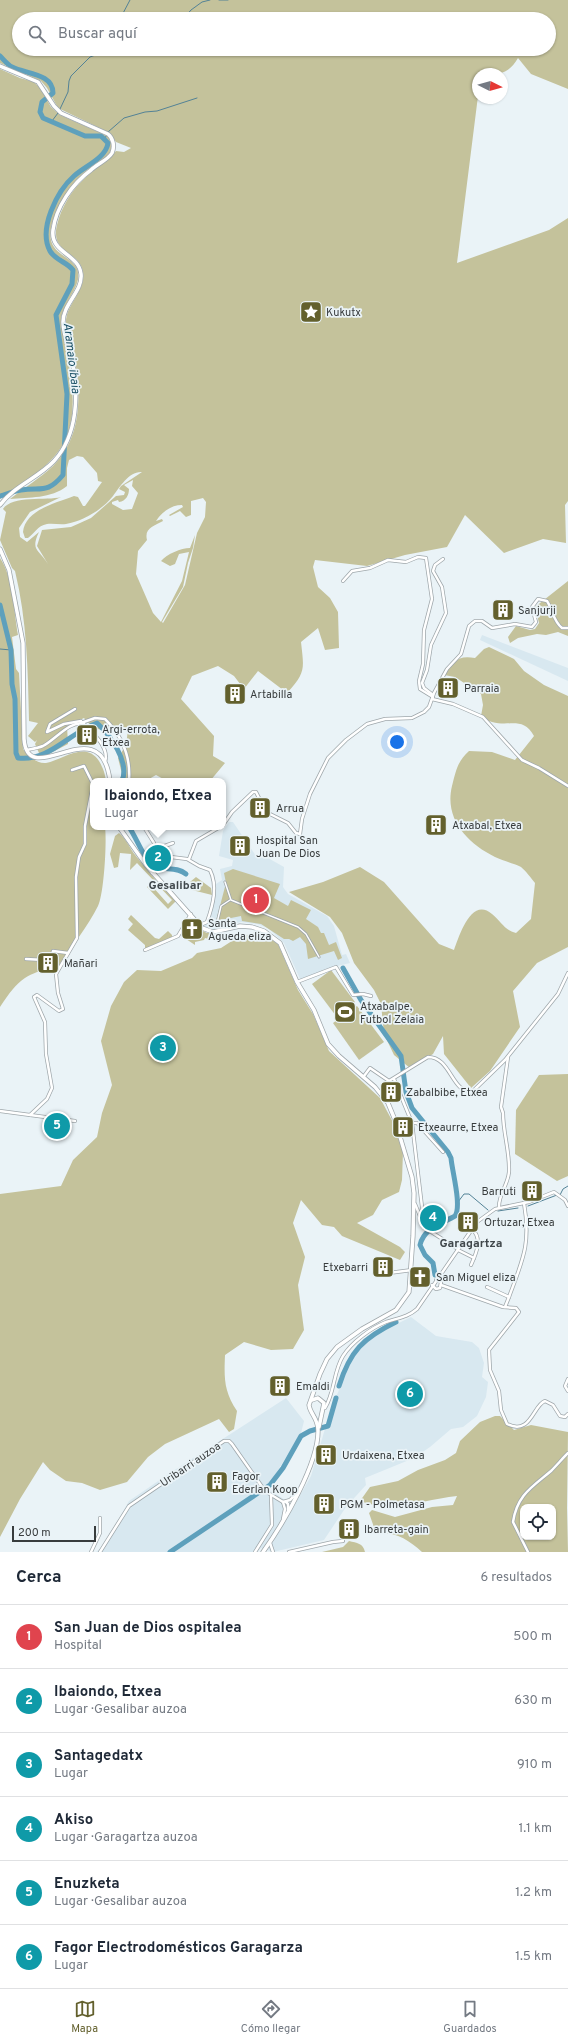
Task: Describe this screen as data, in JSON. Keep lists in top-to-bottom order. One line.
{"streets":{"street":["Uribarri auzoa"]},"districts":["Gesalibar","Garagartza"],"water":["Aramaio ibaia"],"places":{"place":["Kukutx"],"building":["Sanjurji","Parraia","Artabilla","Argi-errota, Etxea","Arrua","Atxabal, Etxea","Hospital San Juan De Dios","Mañari","Zabalbibe, Etxea","Etxeaurre, Etxea","Barruti","Ortuzar, Etxea","Etxebarri","Emaldi","Urdaixena, Etxea","Fagor Ederlan Koop","PGM - Polmetasa","Ibarreta-gain"],"church":["Santa Agueda eliza","San Miguel eliza"],"sports":["Atxabalpe, Futbol Zelaia"]},"scale_bar":"200 m","north":"right","page":{"search":"Buscar aquí","popup":["Ibaiondo, Etxea","Lugar"],"pins":["2","1","3","5","4","6"],"scale":"200 m","heading":["Cerca","6 resultados"],"list":[{"mark":"1","name":"San Juan de Dios ospitalea","note":"Hospital","value":"500 m"},{"mark":"2","name":"Ibaiondo, Etxea","note":"Lugar · Gesalibar auzoa","value":"630 m"},{"mark":"3","name":"Santagedatx","note":"Lugar","value":"910 m"},{"mark":"4","name":"Akiso","note":"Lugar · Garagartza auzoa","value":"1.1 km"},{"mark":"5","name":"Enuzketa","note":"Lugar · Gesalibar auzoa","value":"1.2 km"},{"mark":"6","name":"Fagor Electrodomésticos Garagarza","note":"Lugar","value":"1.5 km"}],"nav":["Mapa","Cómo llegar","Guardados"]}}
